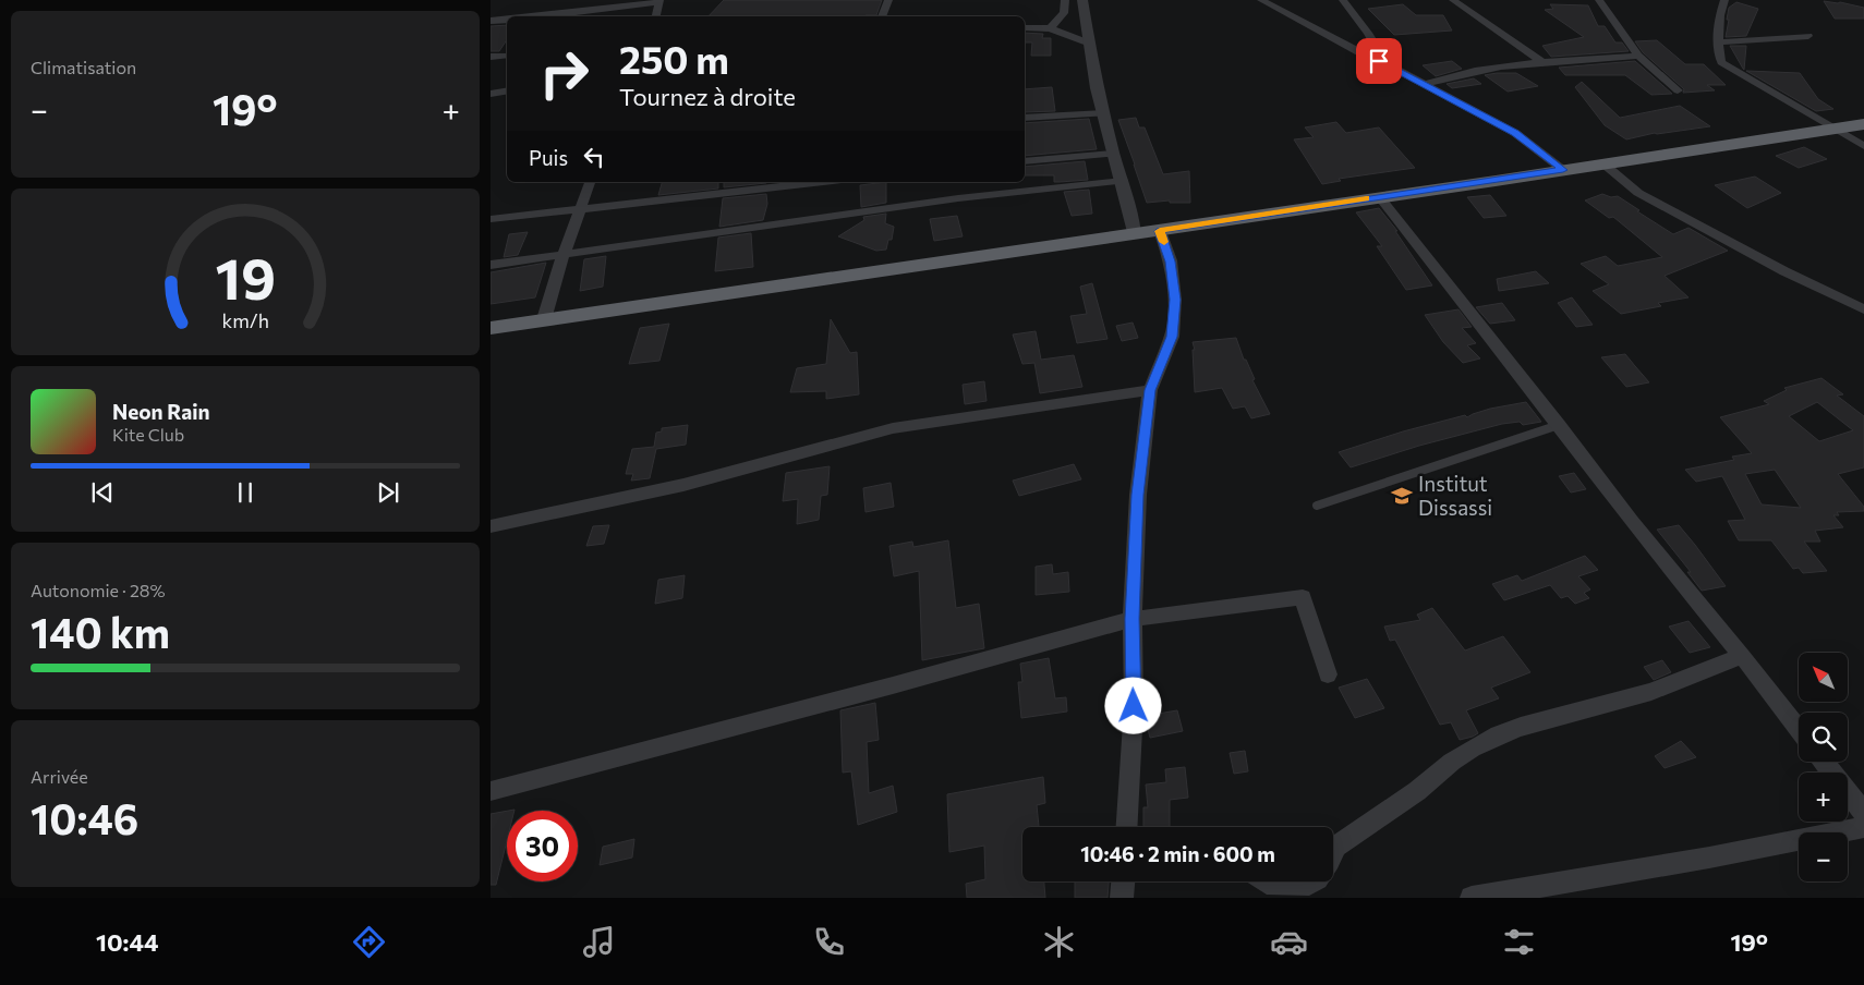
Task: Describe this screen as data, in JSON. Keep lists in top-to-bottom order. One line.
{"places":{"school or university":["Institut Dissassi"]},"north":"top left","page":{"tile":["Climatisation",["Autonomie · 28%","140 km"],["Arrivée","10:46"]],"turn":["250 m","Tournez à droite"],"heat":["−","19°","+"],"then":"Puis","song":["Neon Rain","Kite Club"],"map_buttons":["+","−"],"limit":"30","trip":"10:46 · 2 min · 600 m","tabs":["10:44","19°"],"gauge":["19","km/h"]}}
